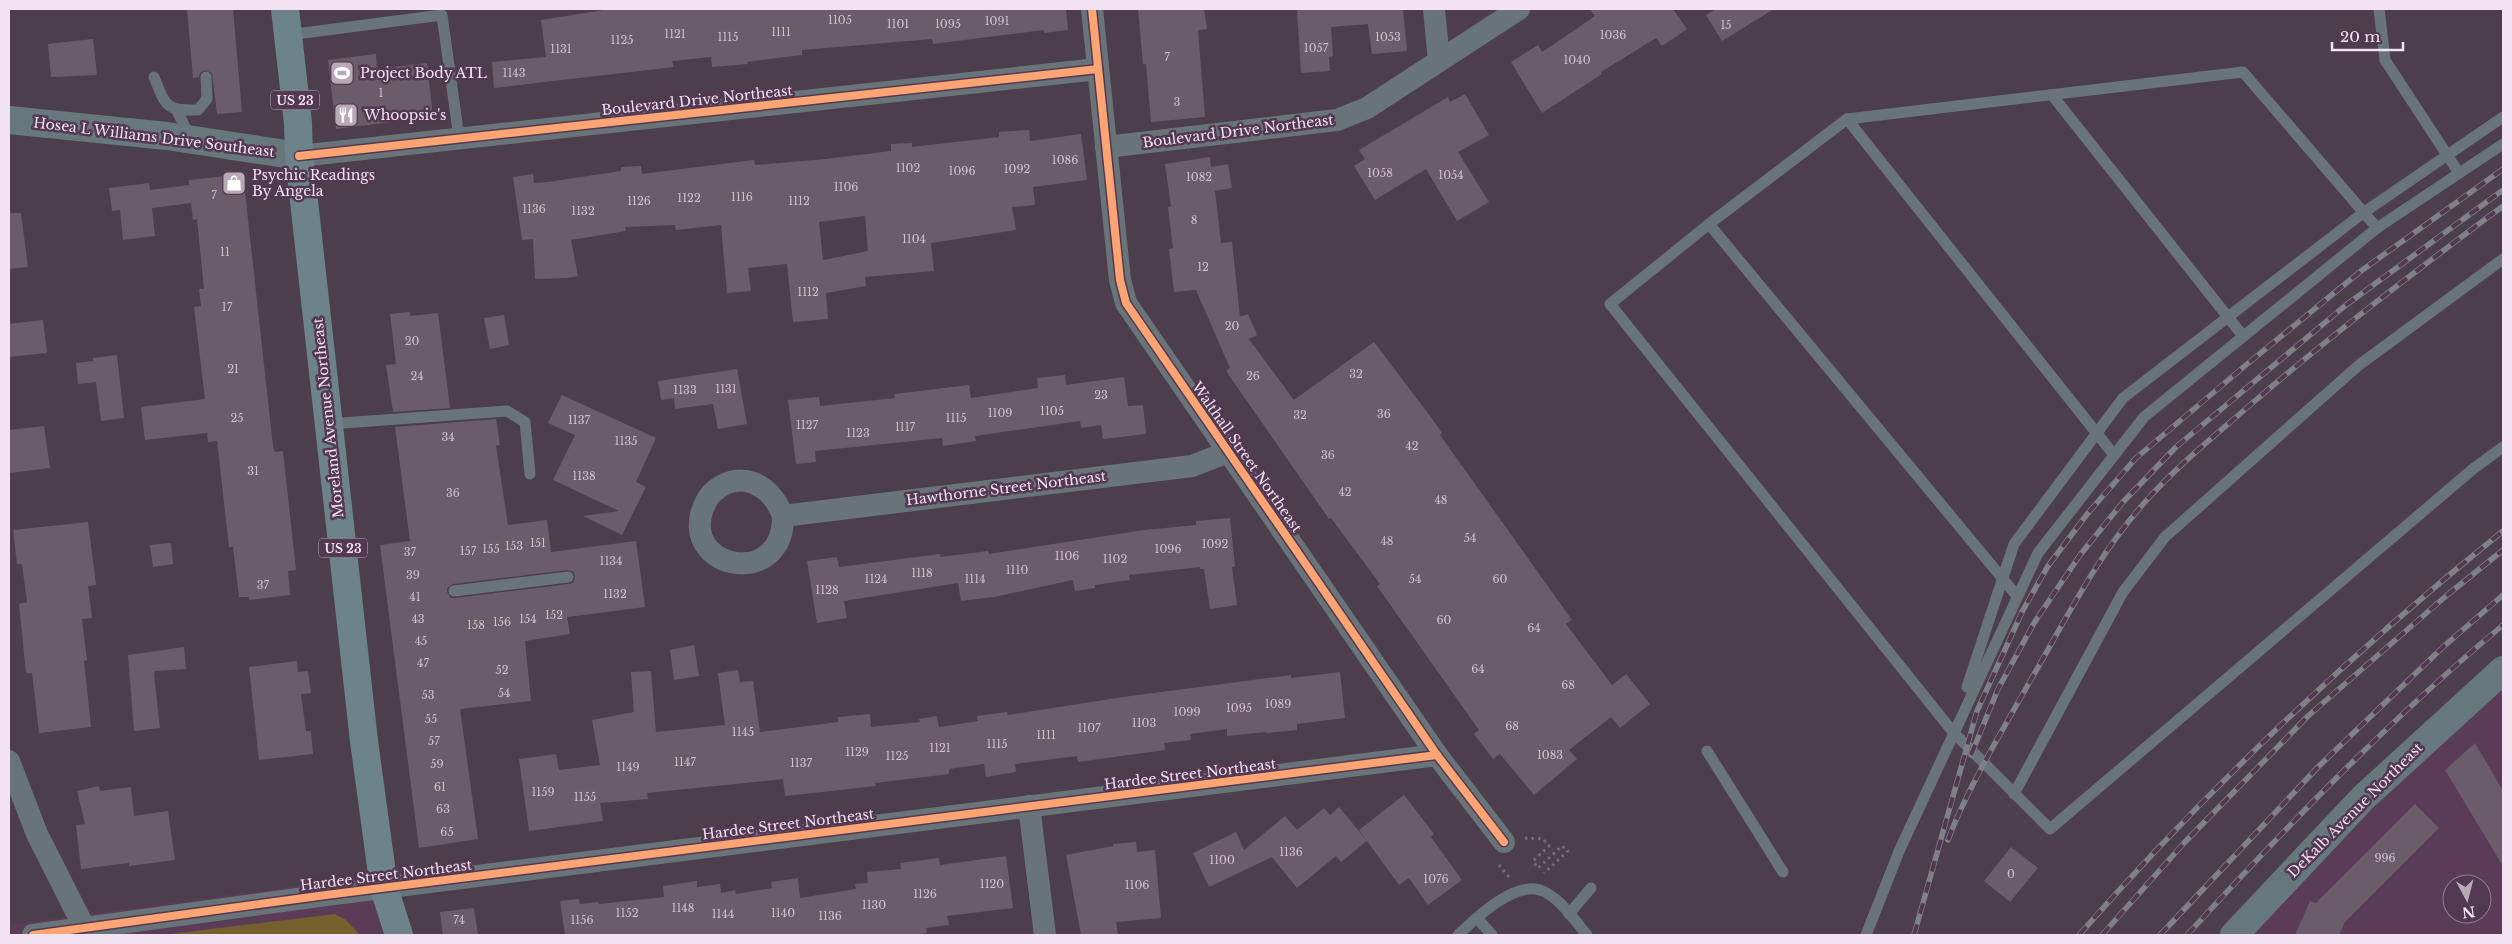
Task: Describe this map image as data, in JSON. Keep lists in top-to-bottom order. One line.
{"streets":{"highway":["US 23","Moreland Avenue Northeast"],"main road":["Hosea L Williams Drive Southeast","DeKalb Avenue Northeast"],"street":["Boulevard Drive Northeast","Walthall Street Northeast","Hawthorne Street Northeast","Hardee Street Northeast"]},"crossings":[["US 23","Boulevard Drive Northeast"],["US 23","Hosea L Williams Drive Southeast"],["US 23","Moreland Avenue Northeast"],["Boulevard Drive Northeast","Hosea L Williams Drive Southeast"],["Boulevard Drive Northeast","Moreland Avenue Northeast"],["Boulevard Drive Northeast","Walthall Street Northeast"],["Hosea L Williams Drive Southeast","Moreland Avenue Northeast"],["Moreland Avenue Northeast","Hardee Street Northeast"],["Walthall Street Northeast","Hawthorne Street Northeast"],["Walthall Street Northeast","Hardee Street Northeast"]],"places":{"sports":["Project Body ATL"],"restaurant":["Whoopsie's"],"shop":["Psychic Readings By Angela"]},"house_numbers":["1105","1091","1101","1095","15","1111","1121","1036","1115","1053","1125","1057","1131","7","1040","1143","1","3","1086","1102","1092","1096","1058","1054","1082","1106","7","1116","1122","1126","1112","1136","1132","8","1104","11","12","1112","17","20","20","21","32","24","26","1131","1133","23","1105","1109","36","32","25","1115","1137","1127","1117","1123","34","1135","42","36","31","1138","42","36","48","54","48","151","1092","153","155","1096","157","37","1106","1102","1134","1110","1118","39","1124","1114","54","60","37","1128","1132","41","152","43","154","60","156","158","64","45","47","64","52","68","54","53","1089","1095","1099","55","1103","68","1107","1145","1111","57","1115","1121","1129","1083","1125","1147","1137","59","1149","61","1159","1155","63","65","1136","996","1100","0","1076","1120","1106","1126","1130","1148","1152","1140","1144","1136","74","1156"],"scale_bar":"20 m","north":"bottom"}
